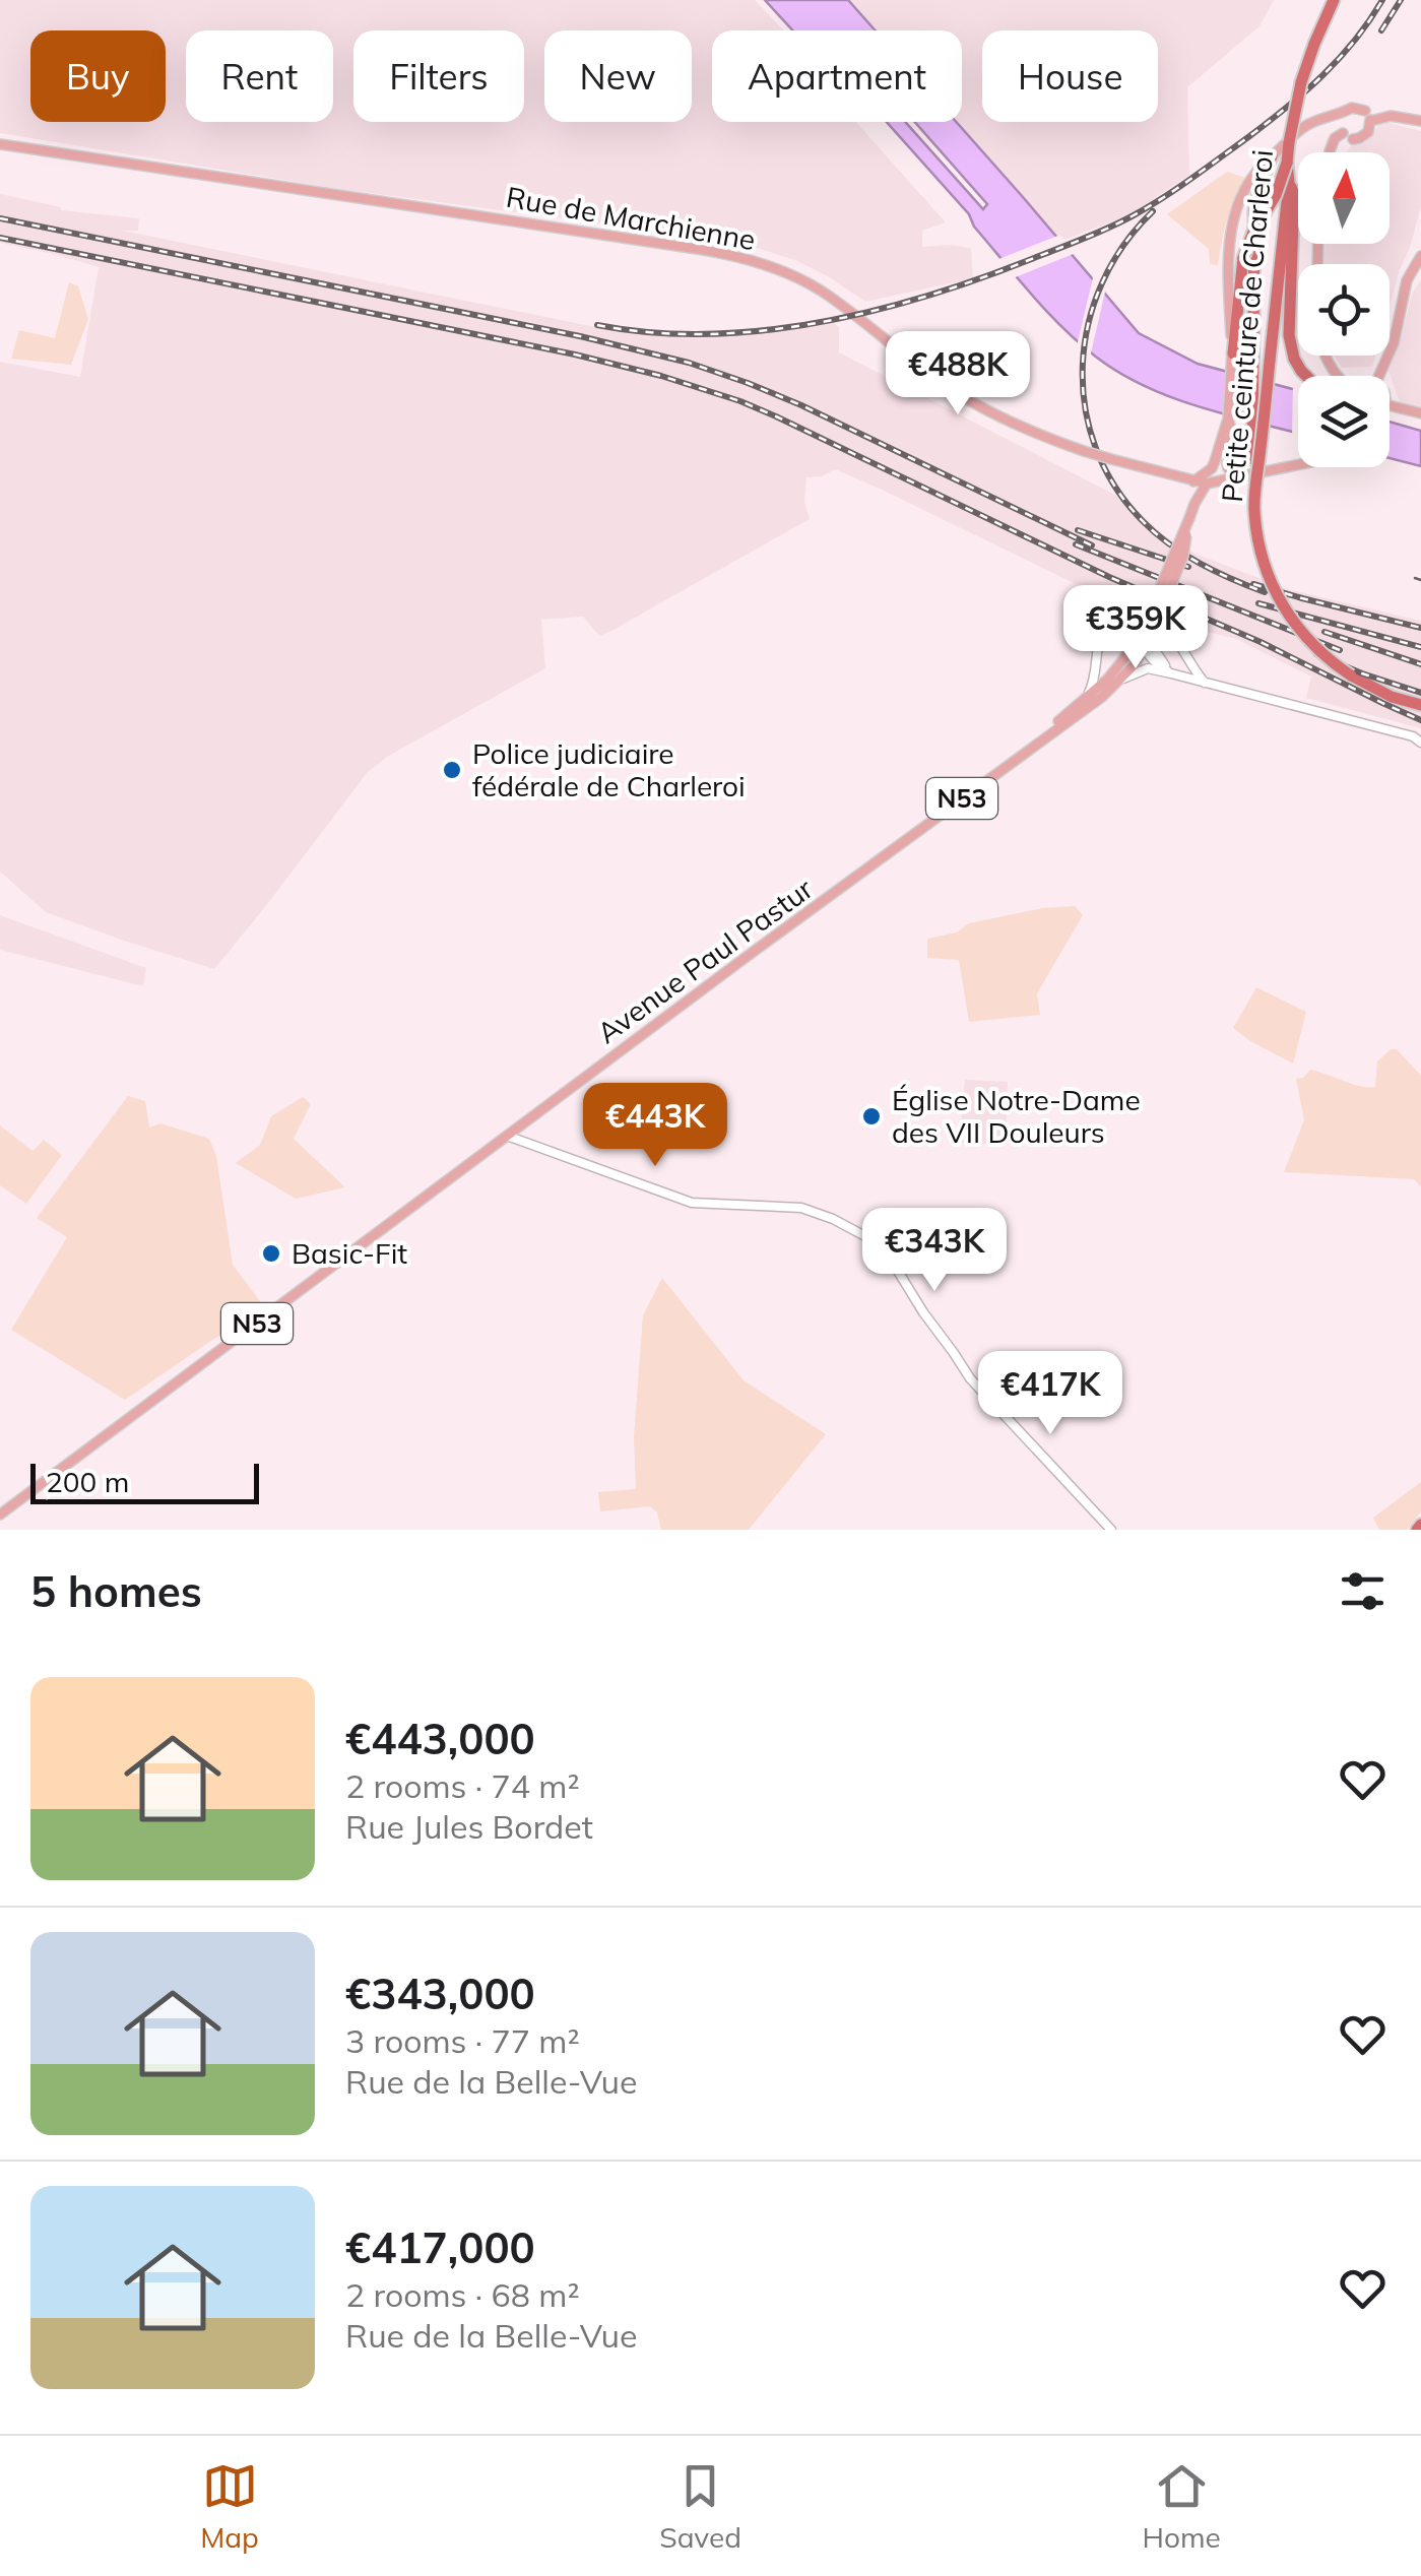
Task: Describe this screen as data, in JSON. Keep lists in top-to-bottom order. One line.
{"streets":{"highway":["Petite ceinture de Charleroi"],"main road":["Rue de Marchienne","N53","Avenue Paul Pastur"]},"crossings":[["Rue de Marchienne","N53"],["N53","Avenue Paul Pastur"]],"places":["Police judiciaire fédérale de Charleroi","Église Notre-Dame des VII Douleurs","Basic-Fit"],"scale_bar":"200 m","north":"top","page":{"chip":["Buy","Rent","Filters","New","Apartment","House"],"price":["€488K","€359K","€443K","€343K","€417K"],"scale":"200 m","heading":"5 homes","list":[{"name":"€443,000","note":"2 rooms · 74 m² · Rue Jules Bordet"},{"name":"€343,000","note":"3 rooms · 77 m² · Rue de la Belle-Vue"},{"name":"€417,000","note":"2 rooms · 68 m² · Rue de la Belle-Vue"}],"tabs":["Map","Saved","Home"]}}
